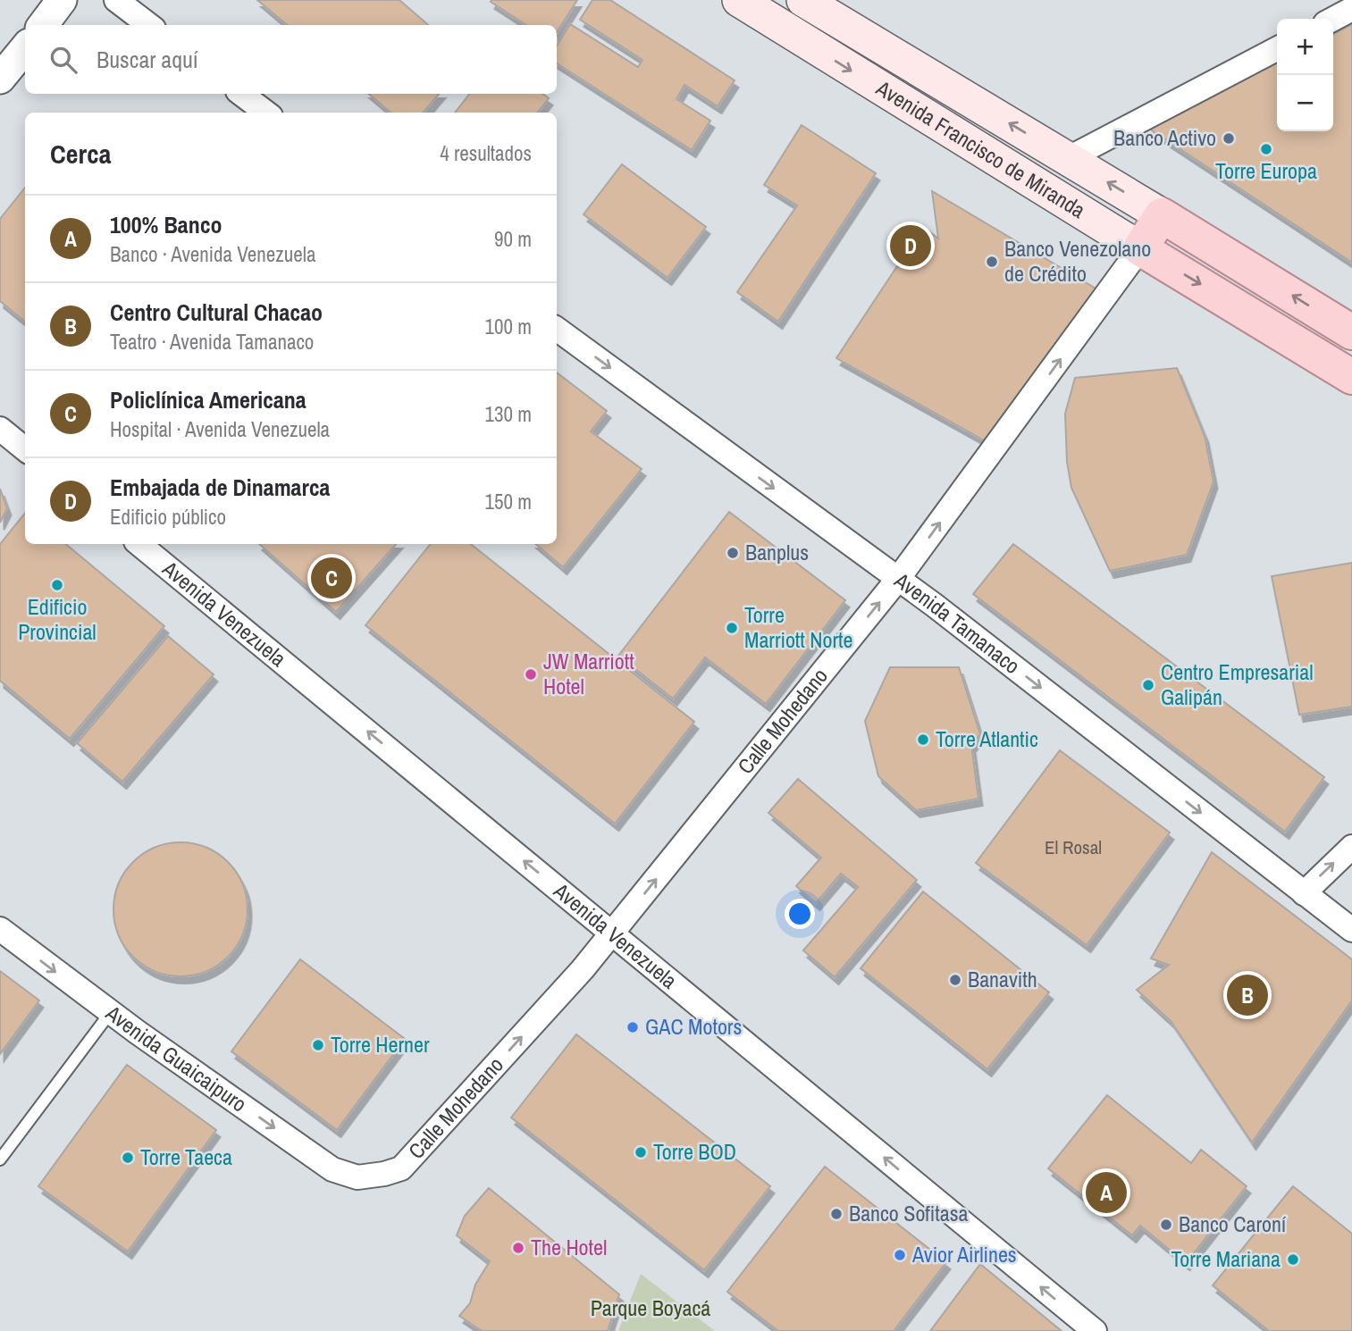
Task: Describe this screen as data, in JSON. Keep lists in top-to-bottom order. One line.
{"streets":{"main road":["Avenida Francisco de Miranda","Calle Mohedano"],"street":["Avenida Venezuela","Avenida Tamanaco","Avenida Guaicaipuro"]},"crossings":[["Avenida Francisco de Miranda","Calle Mohedano"],["Avenida Venezuela","Calle Mohedano"],["Avenida Tamanaco","Calle Mohedano"],["Calle Mohedano","Avenida Guaicaipuro"]],"one_way":["Avenida Venezuela","Avenida Tamanaco","Calle Mohedano","Avenida Guaicaipuro"],"parks":["Parque Boyacá"],"places":["Banco Activo","Torre Europa","Banco Venezolano de Crédito","Banplus","Edificio Provincial","Torre Marriott Norte","JW Marriott Hotel","Centro Empresarial Galipán","Torre Atlantic","Banavith","GAC Motors","Torre Herner","Torre BOD","Torre Taeca","Banco Sofitasa","Banco Caroní","The Hotel","Avior Airlines","Torre Mariana"],"house_numbers":["El Rosal"],"page":{"map_buttons":["+","−"],"search":"Buscar aquí","heading":["Cerca","4 resultados"],"list":[{"mark":"A","name":"100% Banco","note":"Banco · Avenida Venezuela","value":"90 m"},{"mark":"B","name":"Centro Cultural Chacao","note":"Teatro · Avenida Tamanaco","value":"100 m"},{"mark":"C","name":"Policlínica Americana","note":"Hospital · Avenida Venezuela","value":"130 m"},{"mark":"D","name":"Embajada de Dinamarca","note":"Edificio público","value":"150 m"}],"pins":["D","C","B","A"]}}
